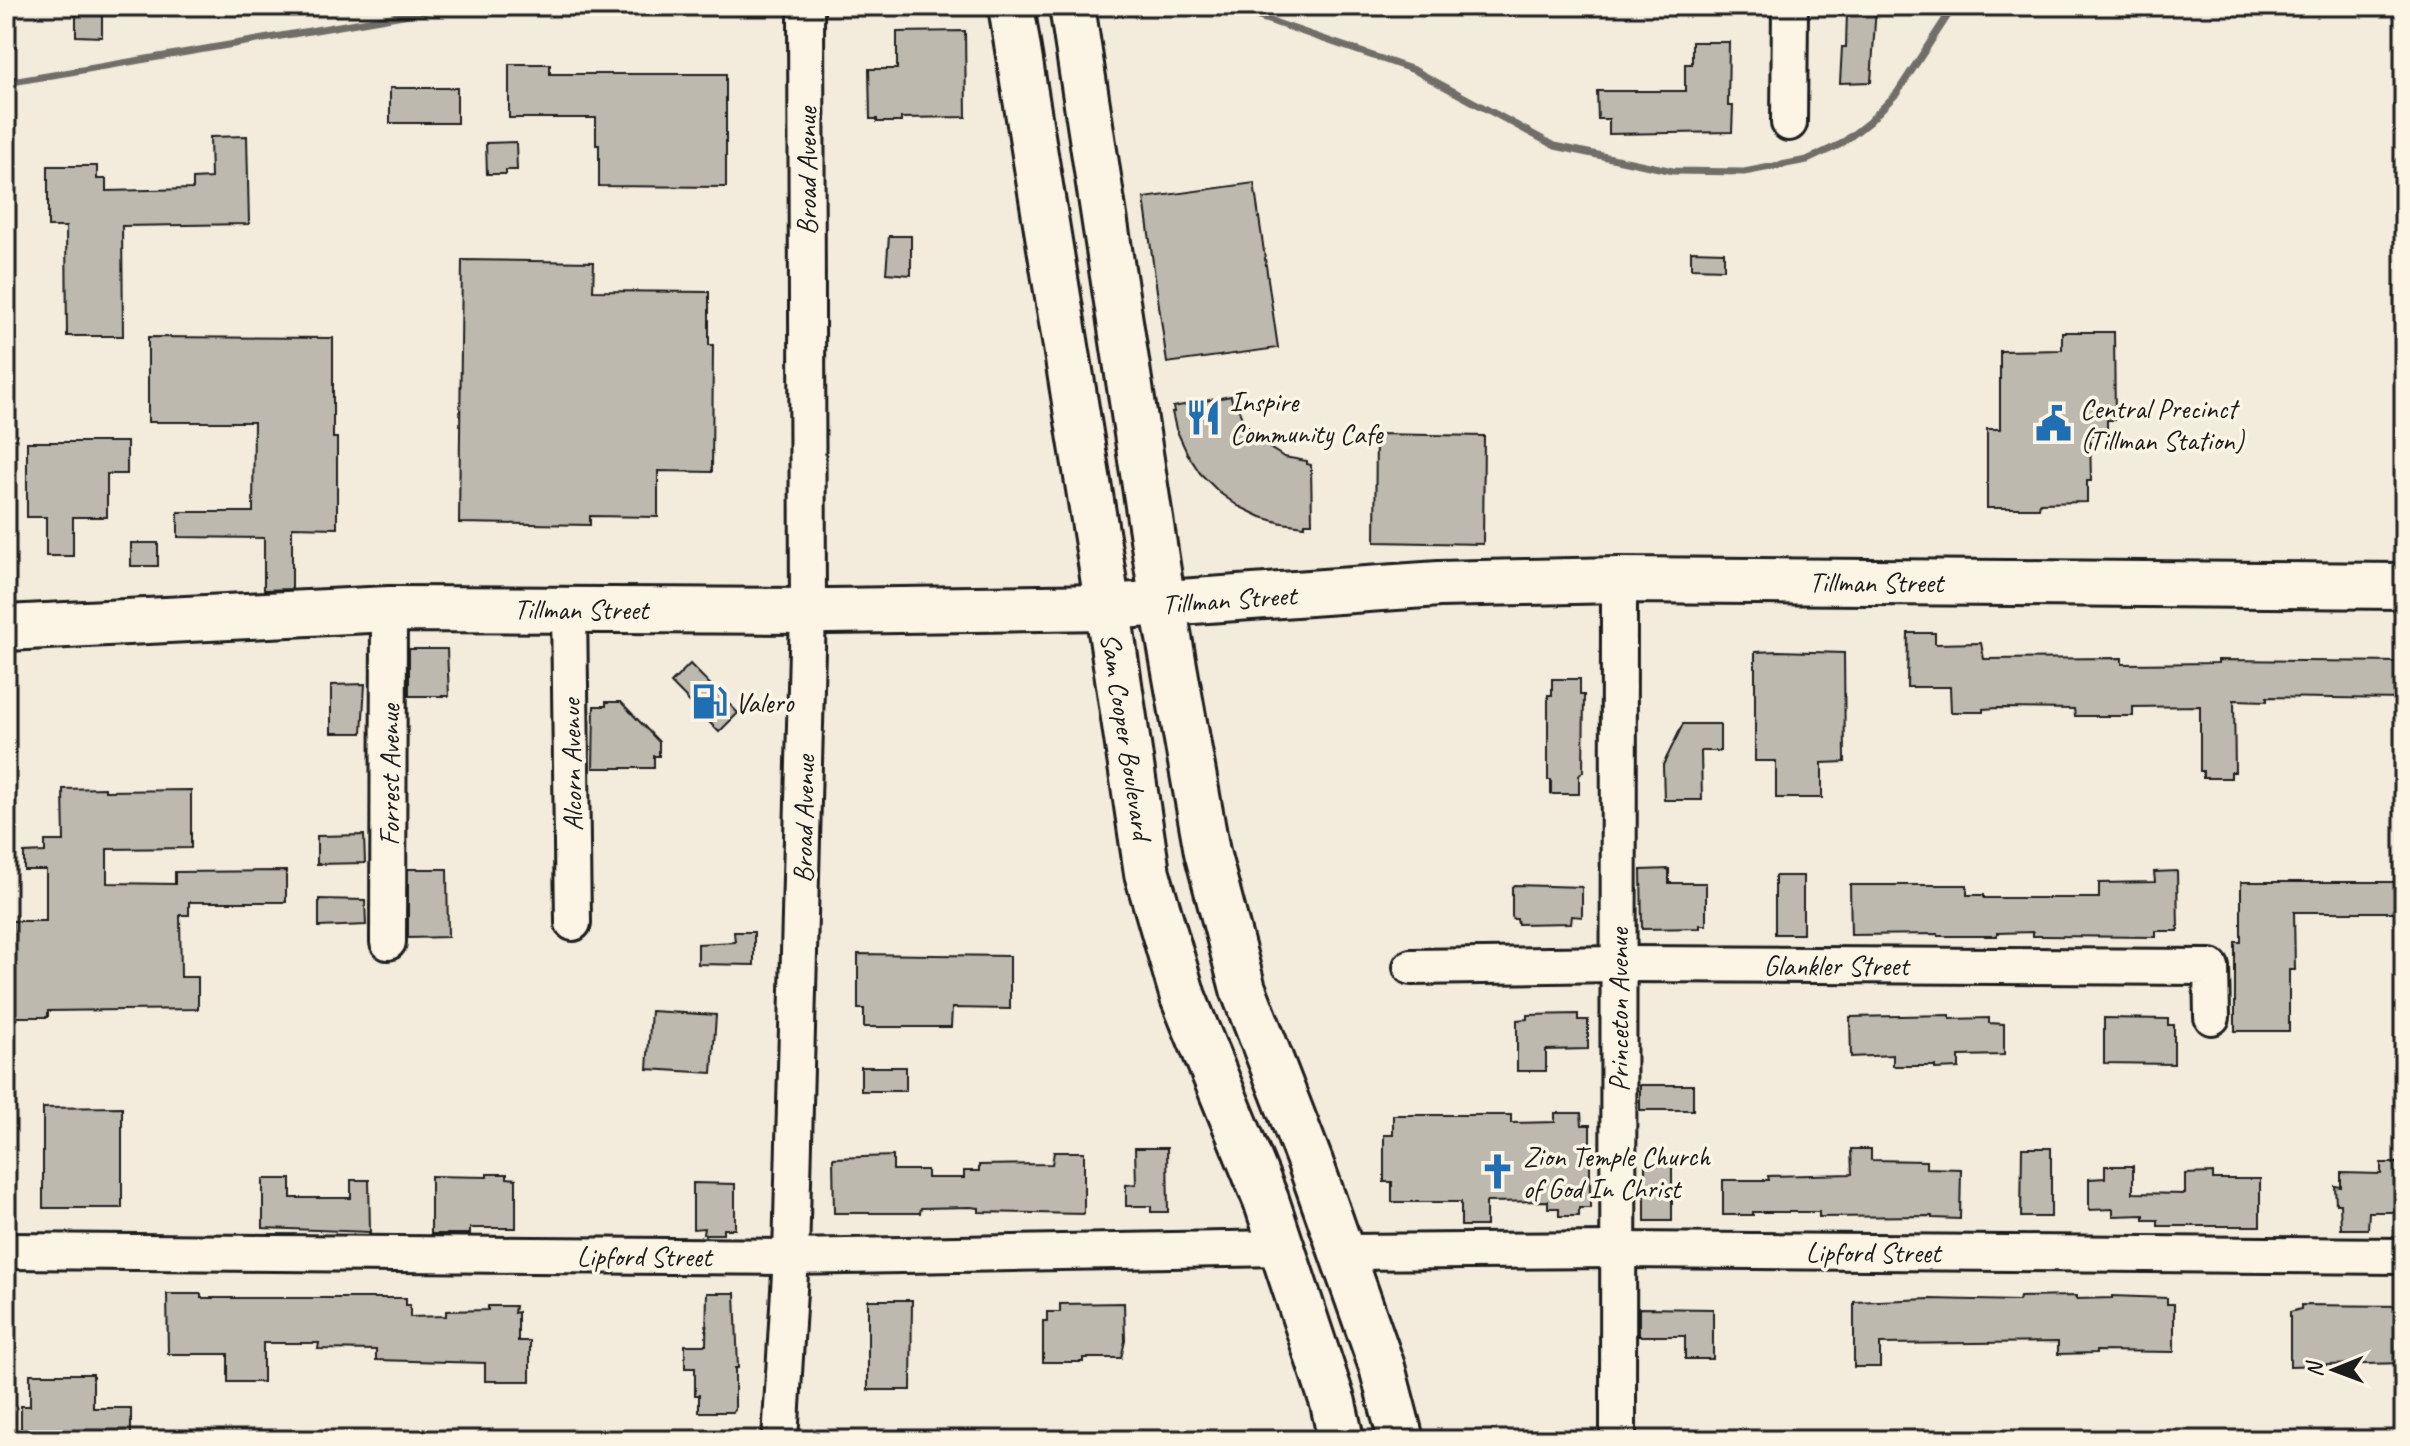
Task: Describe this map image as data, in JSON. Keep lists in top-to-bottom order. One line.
{"streets":{"main road":["Tillman Street","Sam Cooper Boulevard"],"street":["Broad Avenue","Alcorn Avenue","Forrest Avenue","Glankler Street","Princeton Avenue","Lipford Street"]},"crossings":[["Broad Avenue","Tillman Street"],["Broad Avenue","Lipford Street"],["Tillman Street","Sam Cooper Boulevard"],["Tillman Street","Alcorn Avenue"],["Tillman Street","Forrest Avenue"],["Tillman Street","Princeton Avenue"],["Sam Cooper Boulevard","Lipford Street"],["Glankler Street","Princeton Avenue"],["Princeton Avenue","Lipford Street"]],"places":{"restaurant":["Inspire Community Cafe"],"public building":["Central Precinct (Tillman Station)"],"fuel station":["Valero"],"church":["Zion Temple Church of God In Christ"]},"north":"left"}
